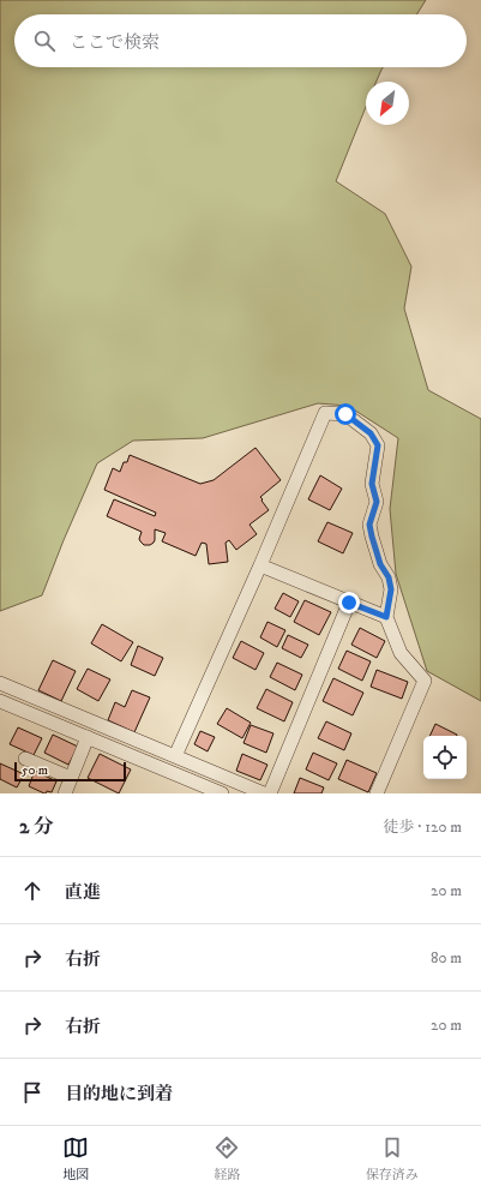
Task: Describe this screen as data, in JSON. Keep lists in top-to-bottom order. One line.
{"scale_bar":"50 m","north":"bottom left","page":{"search":"ここで検索","scale":"50 m","heading":["2 分","徒歩 · 120 m"],"list":[["直進","20 m"],["右折","80 m"],["右折","20 m"],"目的地に到着"],"nav":["地図","経路","保存済み"]}}
